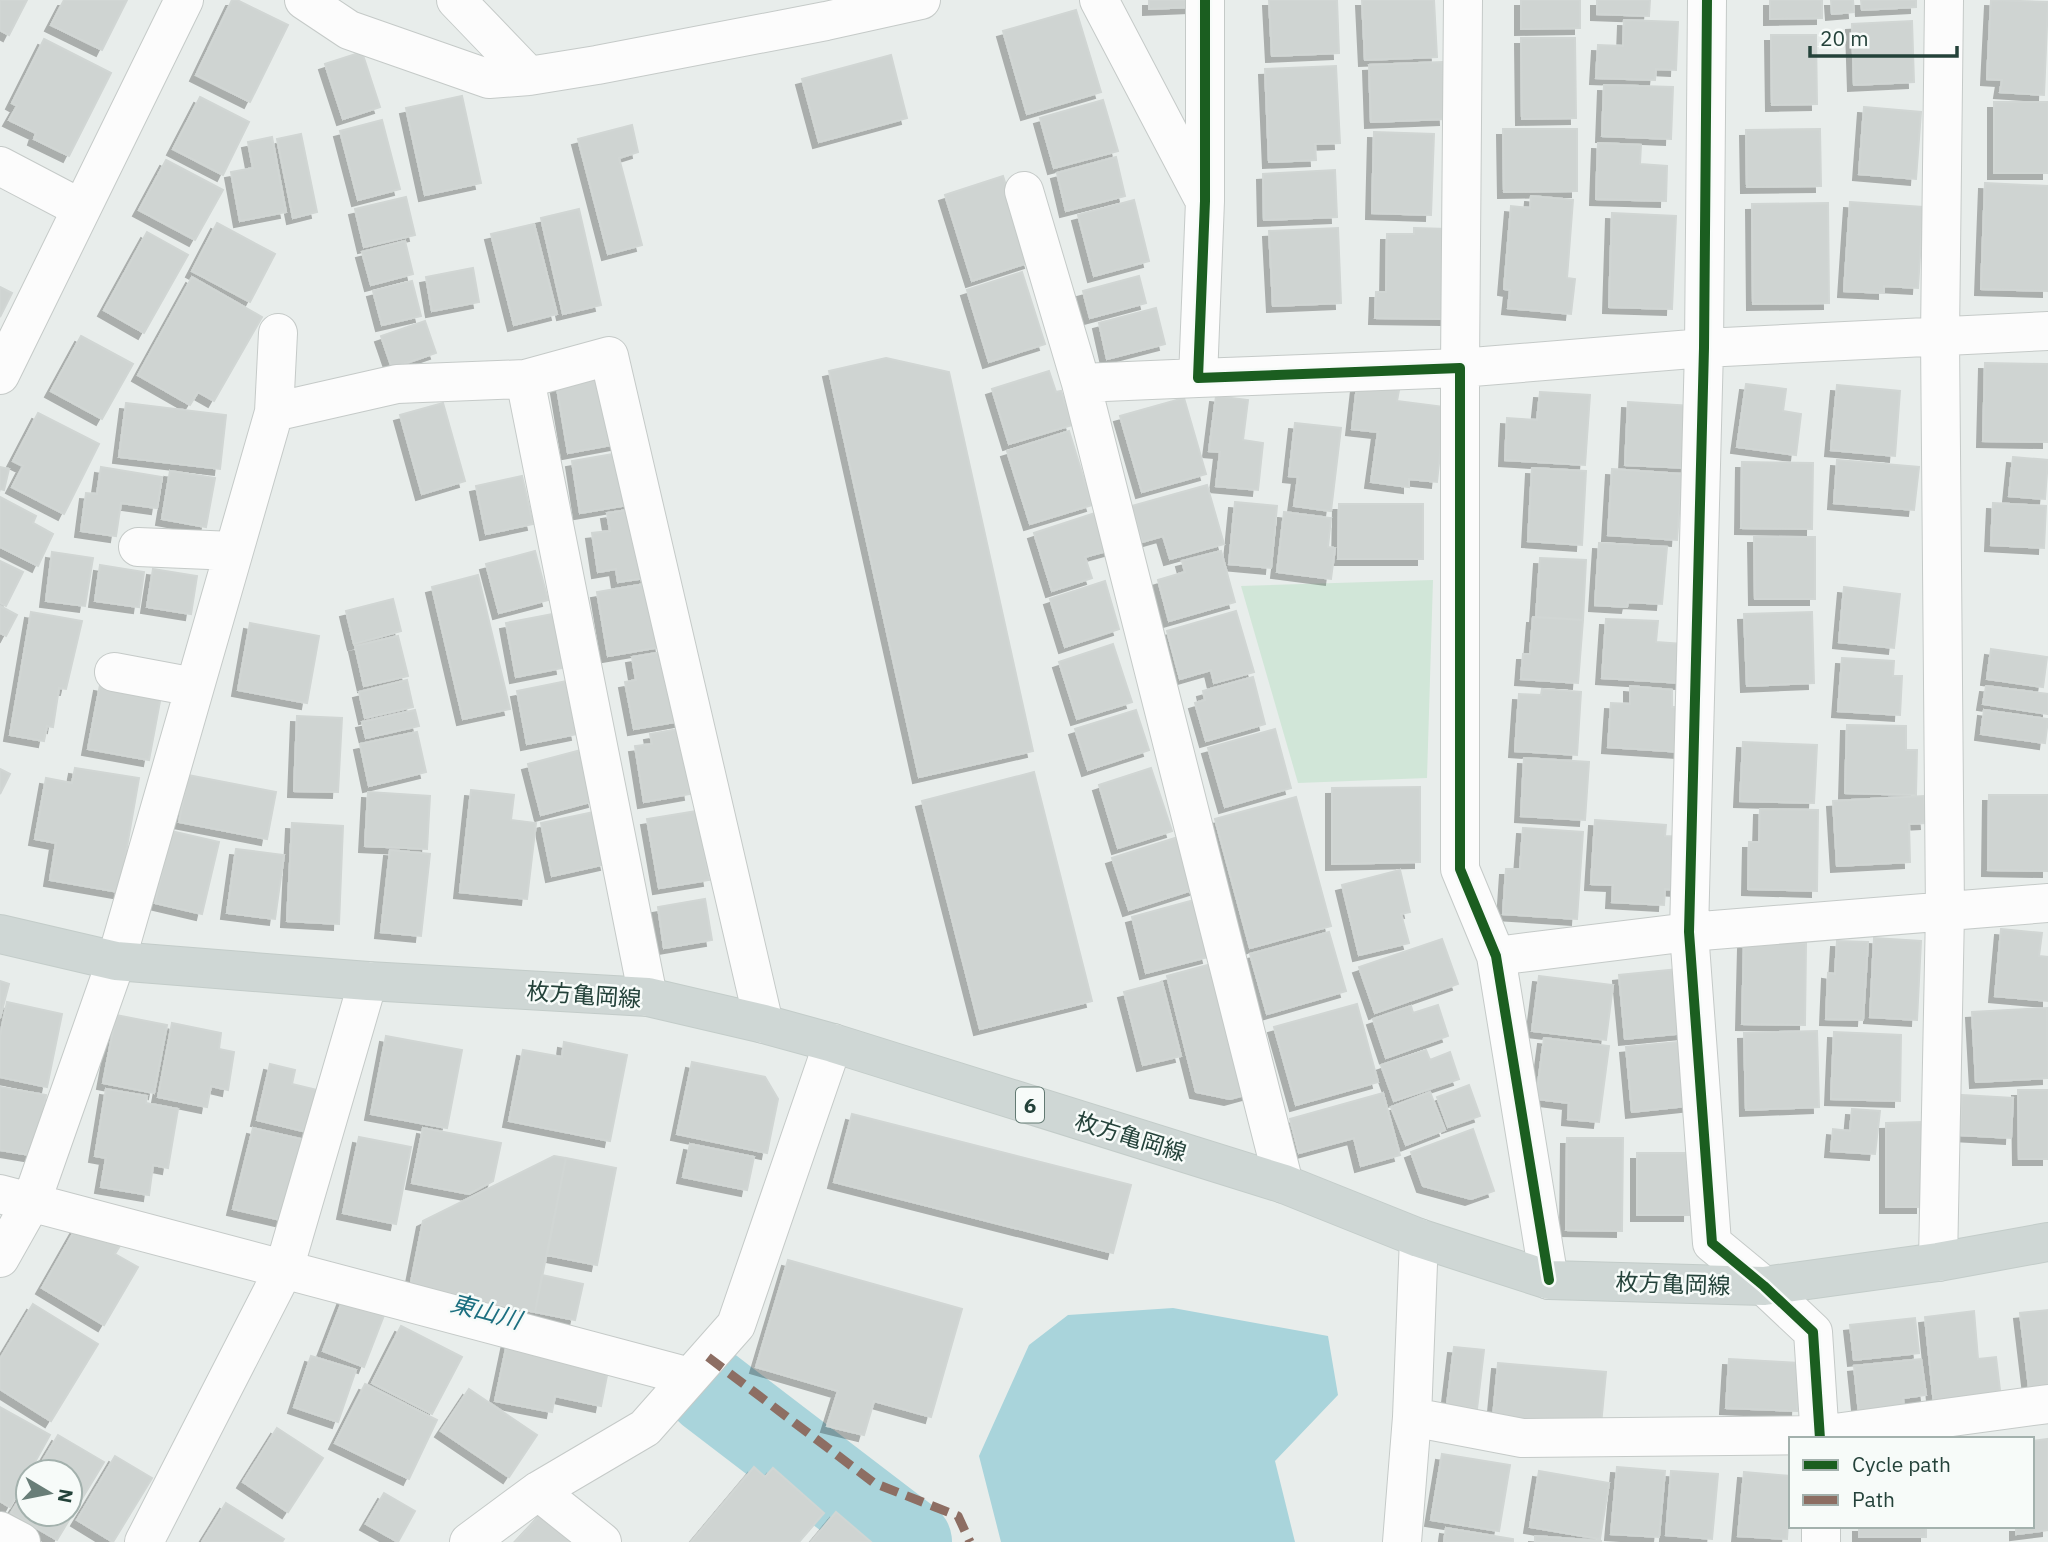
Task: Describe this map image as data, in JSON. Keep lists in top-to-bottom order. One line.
{"streets":{"main road":["枚方亀岡線","6"]},"water":["東山川"],"legend":["Cycle path","Path"],"scale_bar":"20 m","north":"right"}
